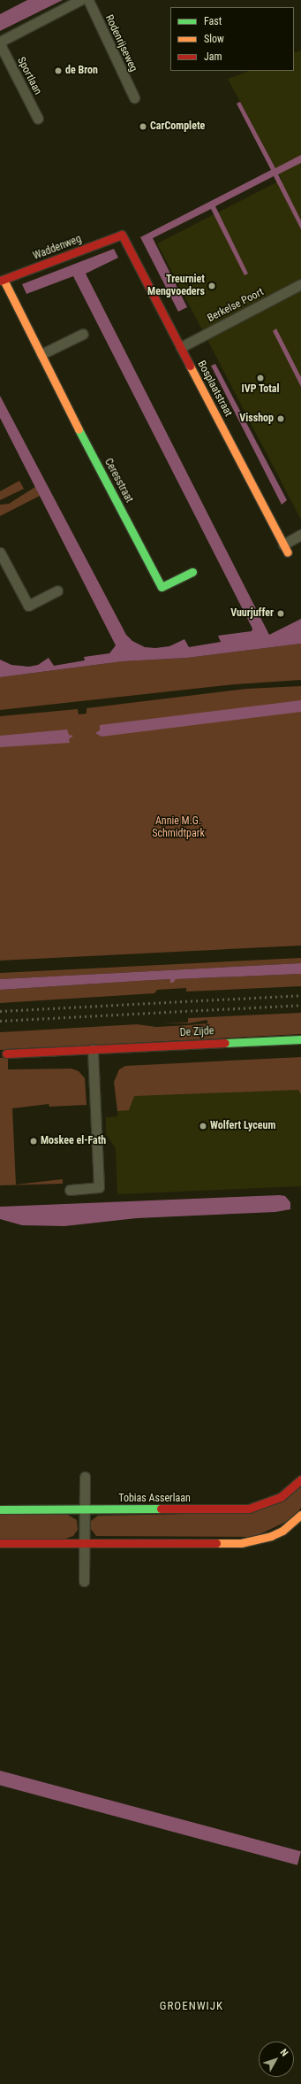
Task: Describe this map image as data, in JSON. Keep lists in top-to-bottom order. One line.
{"streets":{"street":["Rodenrijseweg","Sportlaan","Waddenweg","Berkelse Poort","Bosplaatstraat","Ceresstraat","De Zijde","Tobias Asserlaan"]},"crossings":[["Waddenweg","Bosplaatstraat"],["Waddenweg","Ceresstraat"],["Berkelse Poort","Bosplaatstraat"]],"districts":["GROENWIJK"],"parks":["Annie M.G. Schmidtpark"],"places":["de Bron","CarComplete","Treurniet Mengvoeders","IVP Total","Visshop","Vuurjuffer","Wolfert Lyceum","Moskee el-Fath"],"legend":["Fast","Slow","Jam"],"north":"top right"}
